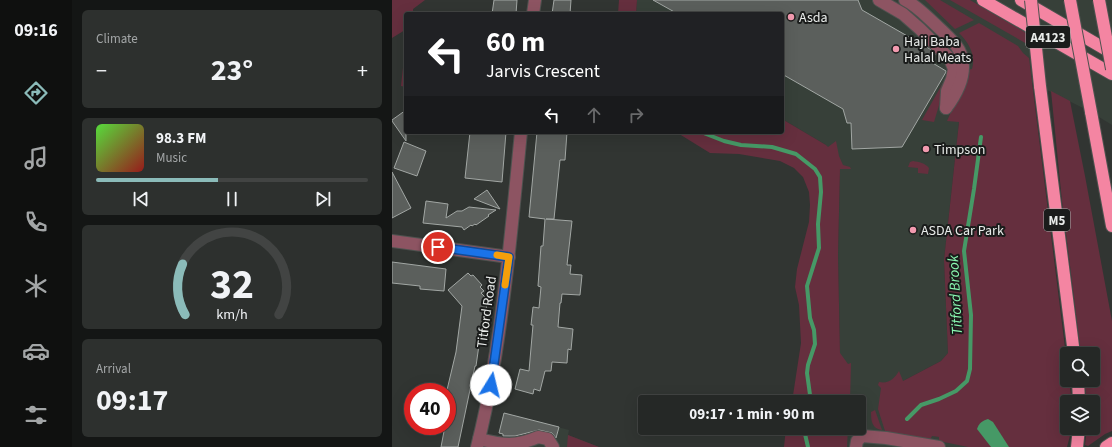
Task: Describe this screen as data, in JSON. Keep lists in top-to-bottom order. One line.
{"streets":{"highway":["A4123","M5"],"street":["Titford Road"]},"water":["Titford Brook"],"places":["Asda","Haji Baba Halal Meats","Timpson","ASDA Car Park"],"page":{"tabs":"09:16","tile":["Climate",["Arrival","09:17"]],"turn":["60 m","Jarvis Crescent"],"heat":["−","23°","+"],"song":["98.3 FM","Music"],"limit":"40","trip":"09:17 · 1 min · 90 m","gauge":["32","km/h"]}}
